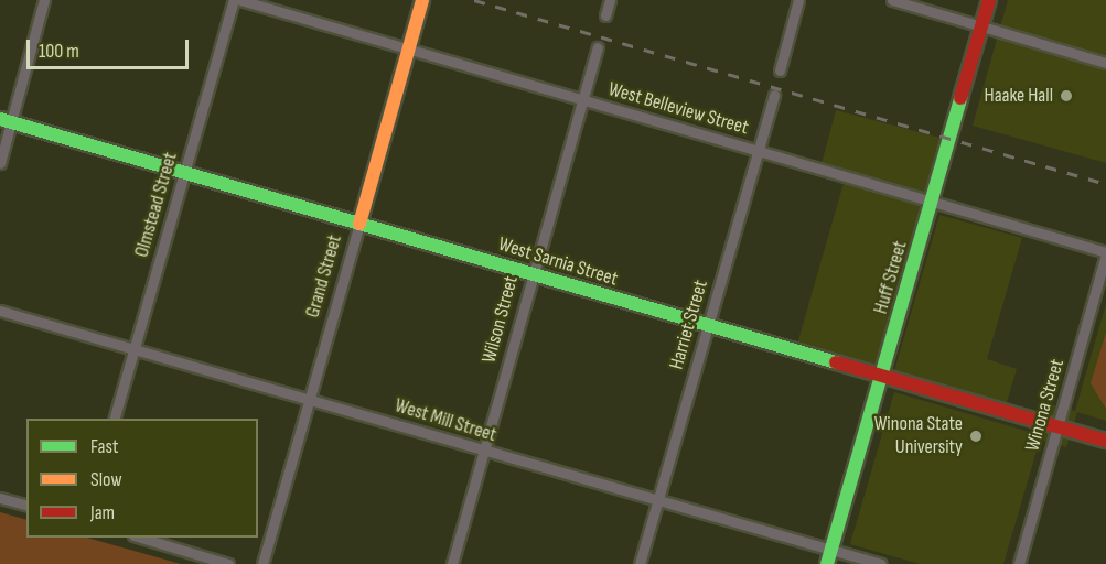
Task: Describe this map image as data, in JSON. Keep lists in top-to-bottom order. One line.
{"streets":{"street":["West Belleview Street","Olmstead Street","West Sarnia Street","Grand Street","Huff Street","Wilson Street","Harriet Street","Winona Street","West Mill Street"]},"crossings":[["West Belleview Street","Grand Street"],["West Belleview Street","Huff Street"],["West Belleview Street","Wilson Street"],["West Belleview Street","Harriet Street"],["West Belleview Street","Winona Street"],["Olmstead Street","West Sarnia Street"],["Olmstead Street","West Mill Street"],["West Sarnia Street","Grand Street"],["West Sarnia Street","Huff Street"],["West Sarnia Street","Wilson Street"],["West Sarnia Street","Harriet Street"],["West Sarnia Street","Winona Street"],["Grand Street","West Mill Street"],["Huff Street","West Mill Street"],["Wilson Street","West Mill Street"],["Harriet Street","West Mill Street"]],"places":["Haake Hall","Winona State University"],"legend":["Fast","Slow","Jam"],"scale_bar":"100 m"}
